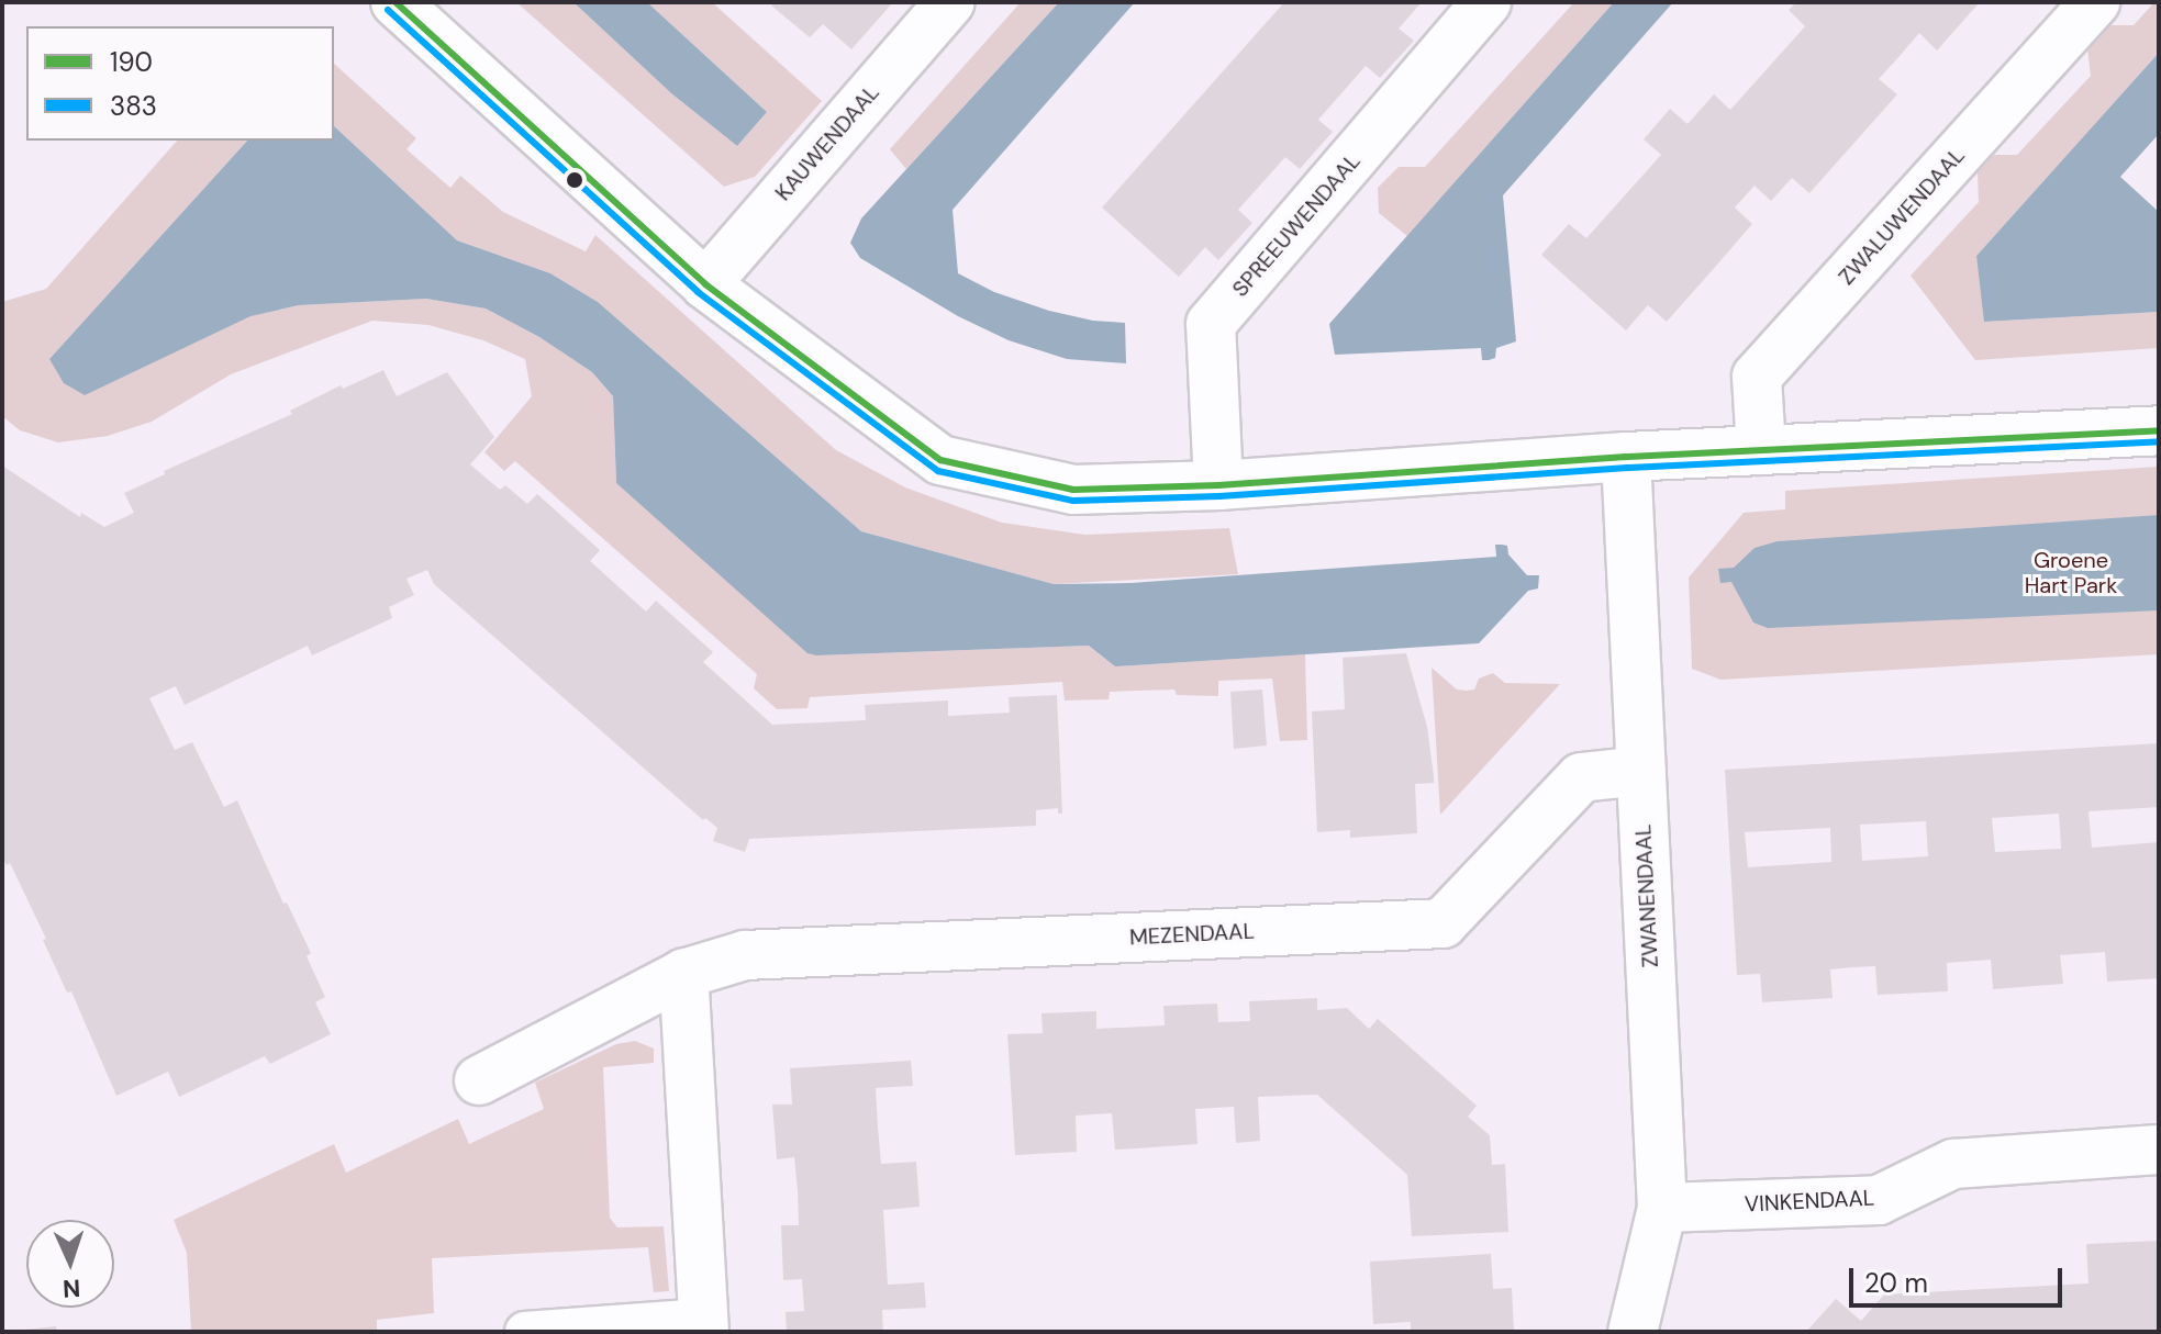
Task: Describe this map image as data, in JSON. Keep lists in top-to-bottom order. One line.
{"streets":{"street":["KAUWENDAAL","ZWALUWENDAAL","SPREEUWENDAAL","ZWANENDAAL","MEZENDAAL","VINKENDAAL"]},"crossings":[["ZWANENDAAL","MEZENDAAL"],["ZWANENDAAL","VINKENDAAL"]],"parks":["Groene Hart Park"],"lines":["transit line 190","transit line 383"],"legend":["190","383"],"scale_bar":"20 m","north":"bottom"}
